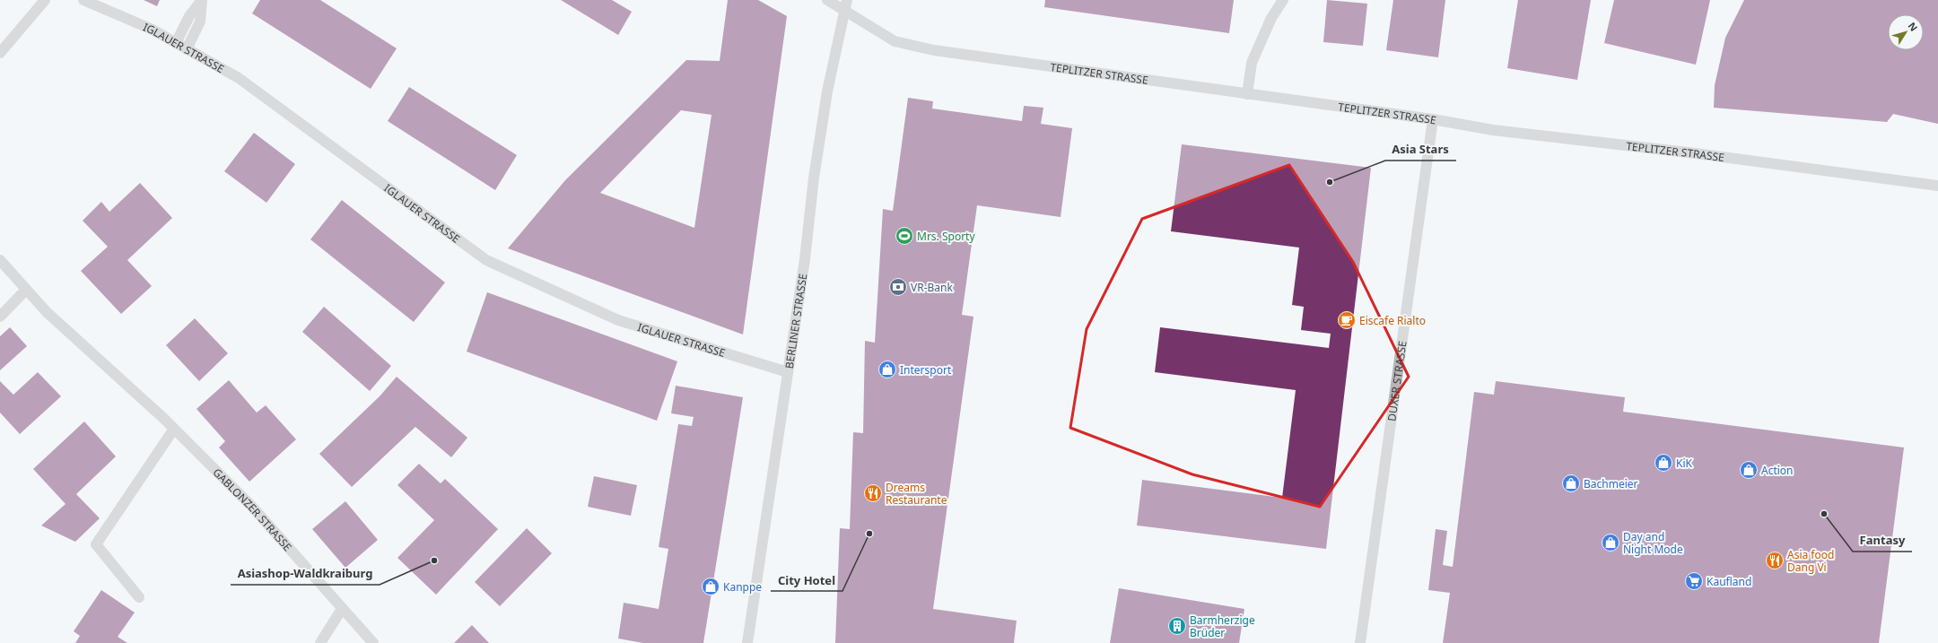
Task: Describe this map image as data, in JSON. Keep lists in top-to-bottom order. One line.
{"streets":{"street":["IGLAUER STRASSE","TEPLITZER STRASSE","BERLINER STRASSE","DUXER STRASSE","GABLONZER STRASSE"]},"crossings":[["IGLAUER STRASSE","BERLINER STRASSE"],["TEPLITZER STRASSE","BERLINER STRASSE"],["TEPLITZER STRASSE","DUXER STRASSE"]],"places":{"other":["Asia Stars","Fantasy","City Hotel","Asiashop-Waldkraiburg"],"sports":["Mrs. Sporty"],"bank":["VR-Bank"],"cafe":["Eiscafe Rialto"],"shop":["Intersport","KiK","Action","Bachmeier","Day and Night Mode","Kanppe"],"restaurant":["Dreams Restaurante","Asia food Dang Vi"],"supermarket":["Kaufland"],"building":["Barmherzige Brüder"]},"north":"top right"}
